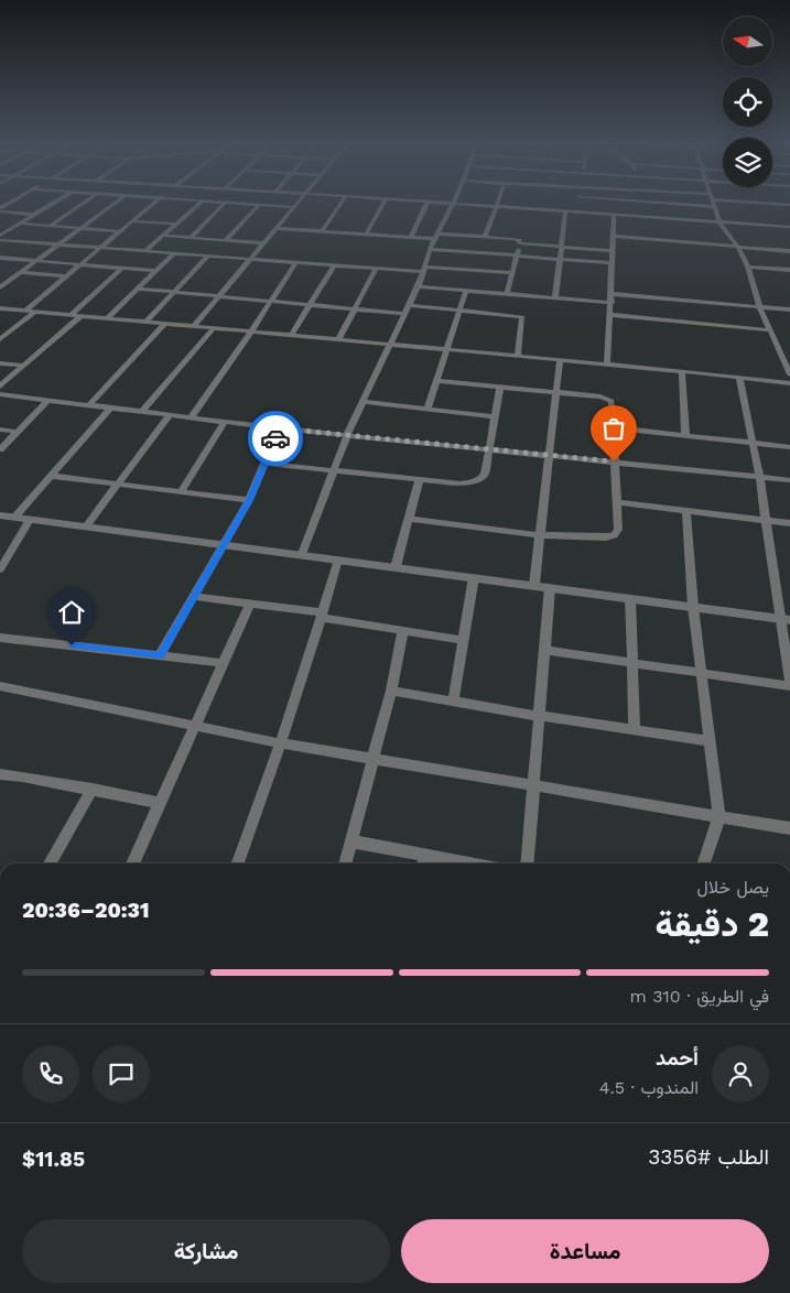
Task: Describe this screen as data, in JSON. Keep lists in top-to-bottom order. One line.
{"north":"left","page":{"heading":["2 دقيقة","يصل خلال","20:31–20:36"],"panel":["أحمد","المندوب · 4.5","الطلب #3356","$11.85"],"bar":"في الطريق · 310 m","buttons":["مساعدة","مشاركة"]}}
